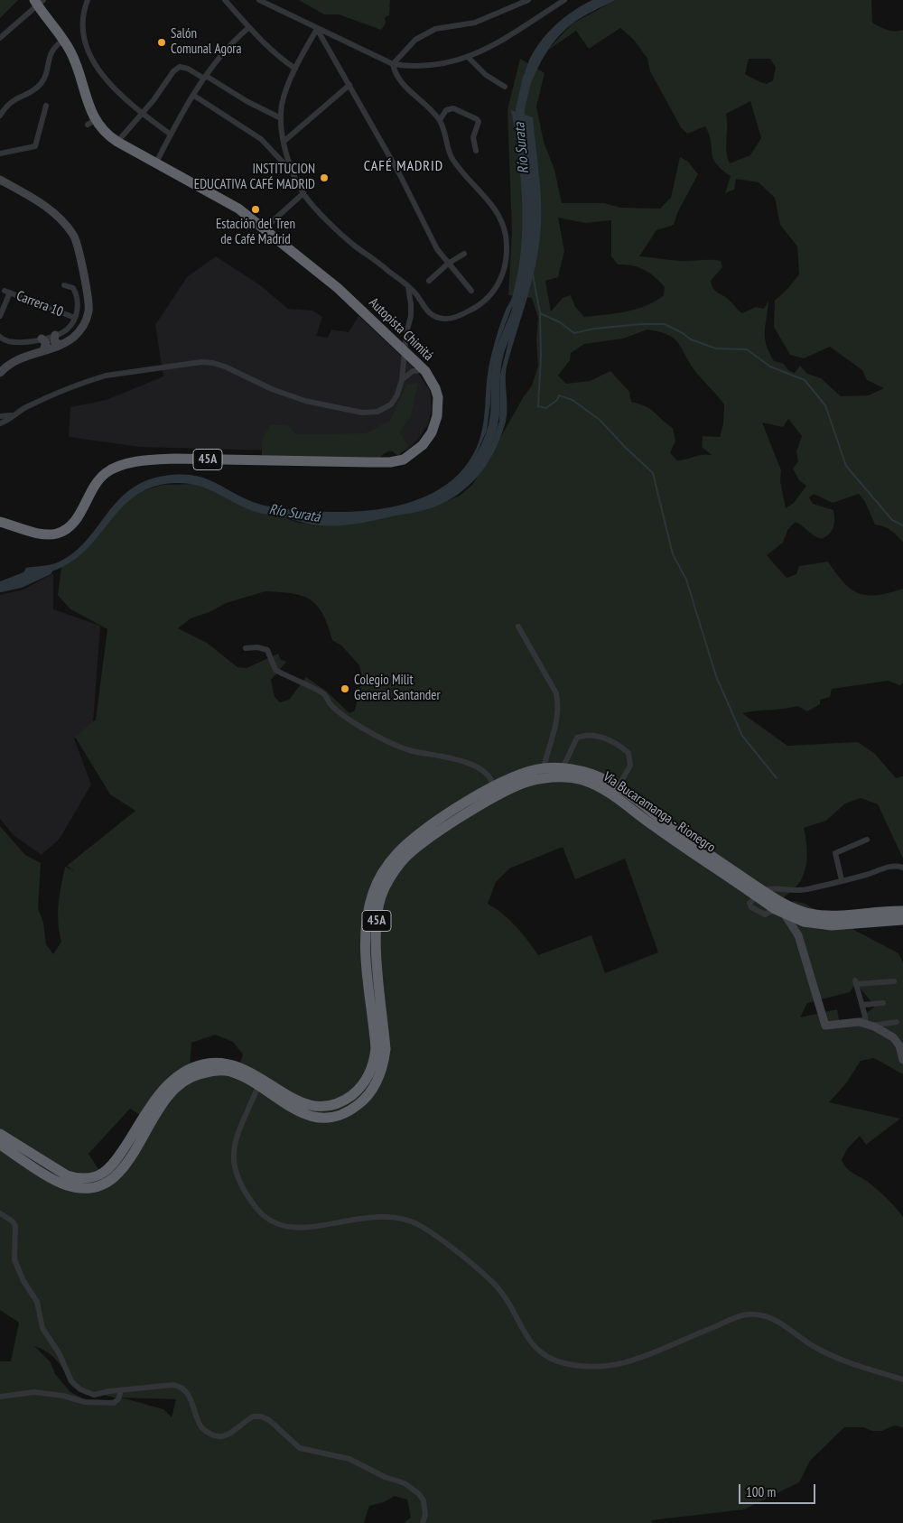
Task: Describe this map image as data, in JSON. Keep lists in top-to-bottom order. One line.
{"streets":{"highway":["Autopista Chimitá","45A","Vía Bucaramanga - Rionegro"],"street":["Carrera 10"]},"districts":["CAFÉ MADRID"],"water":["Río Surata","Río Suratá"],"places":["Salón Comunal Agora","INSTITUCION EDUCATIVA CAFÉ MADRID","Estación del Tren de Café Madrid","Colegio Milit General Santander"],"scale_bar":"100 m"}
